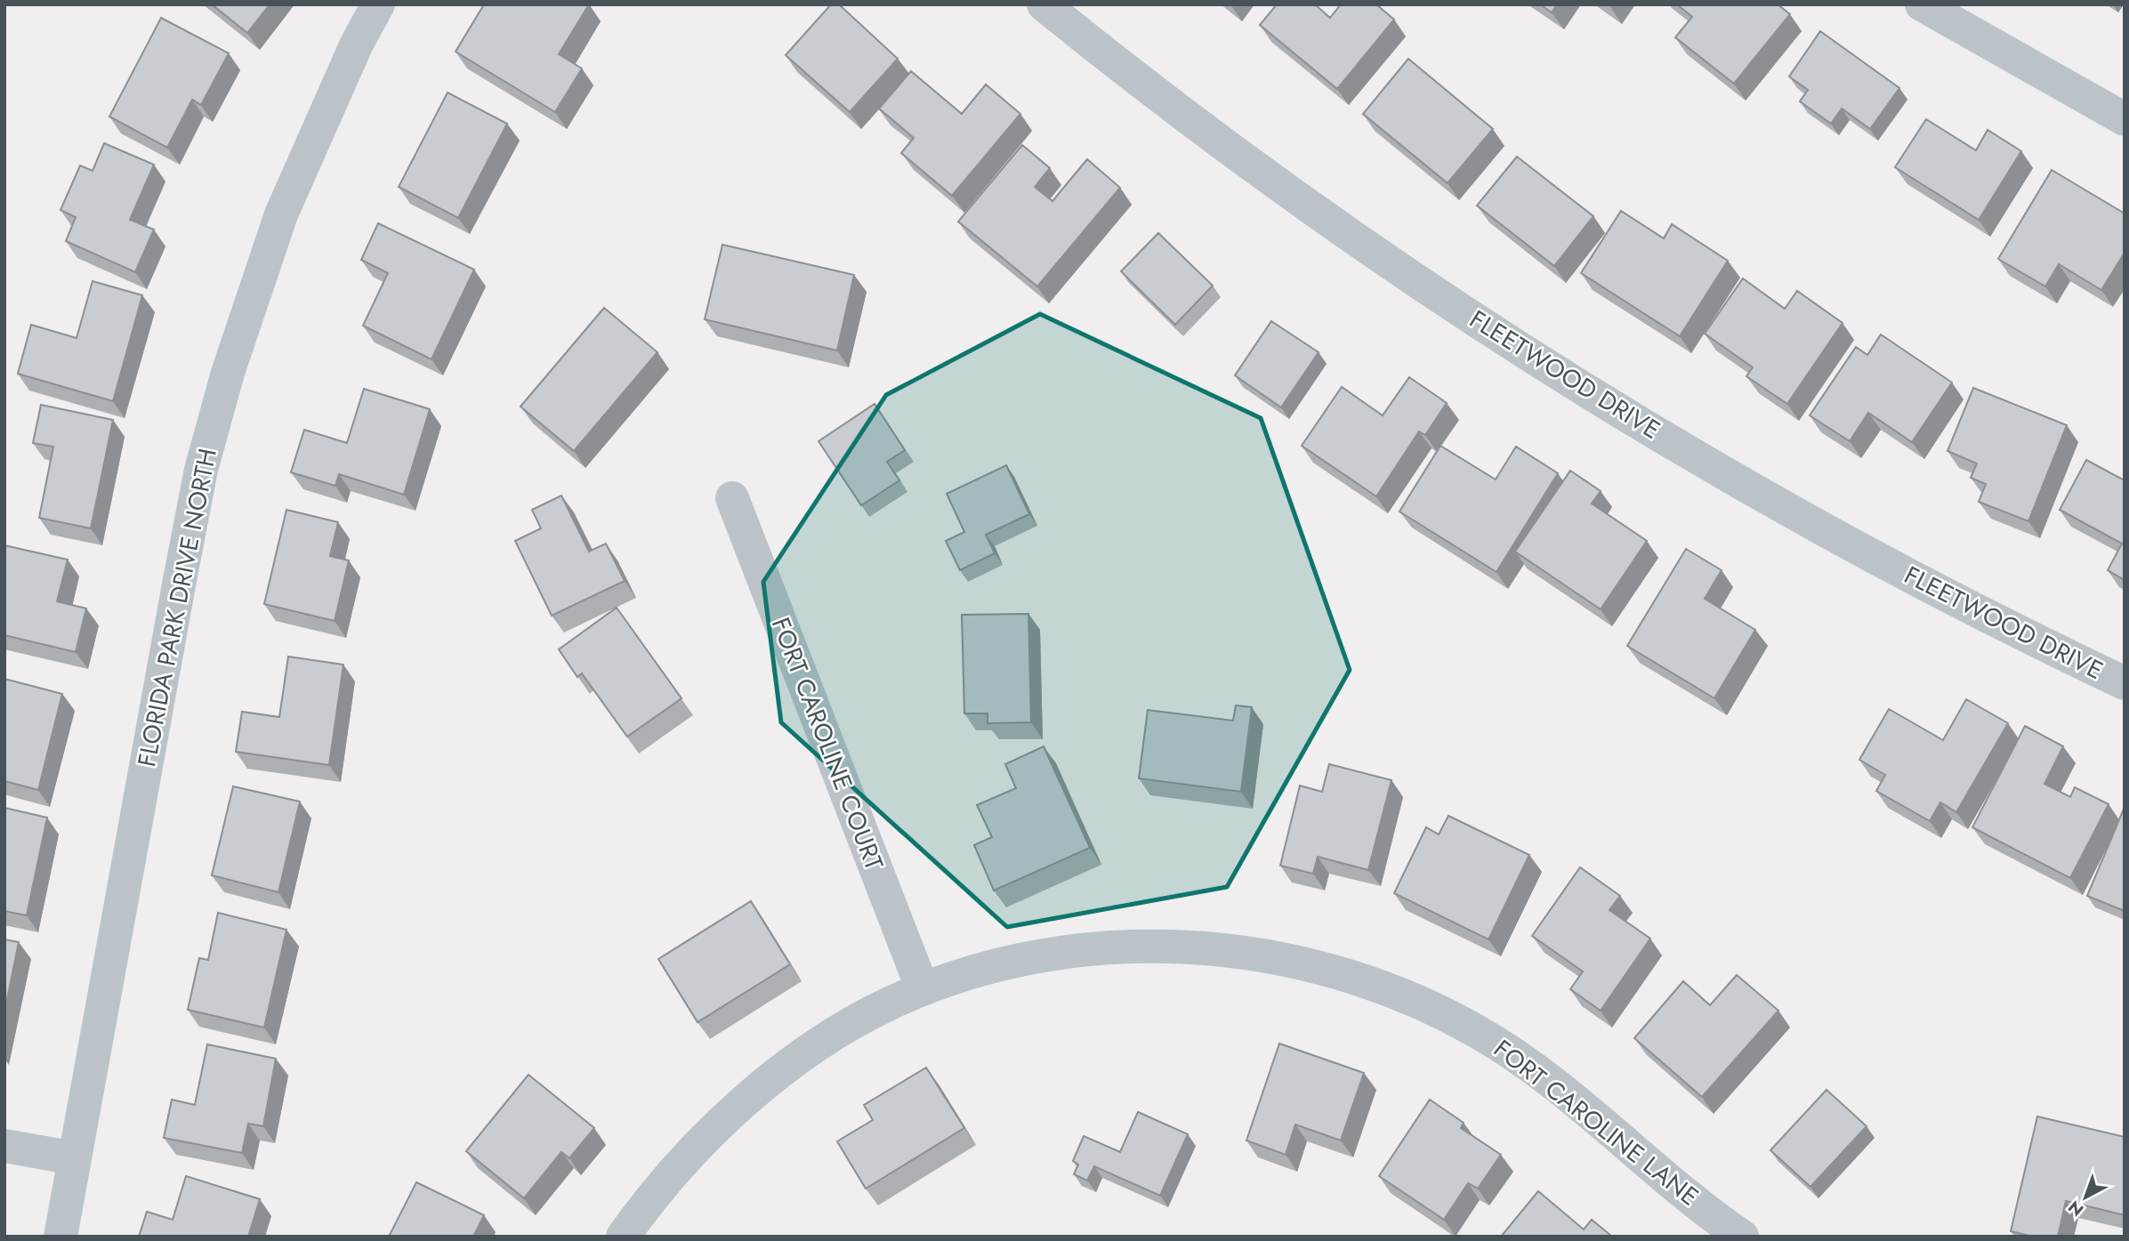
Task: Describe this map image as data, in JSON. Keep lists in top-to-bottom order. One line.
{"streets":{"street":["FLEETWOOD DRIVE","FLORIDA PARK DRIVE NORTH","FORT CAROLINE COURT","FORT CAROLINE LANE"]},"crossings":[["FORT CAROLINE COURT","FORT CAROLINE LANE"]],"north":"bottom left"}
